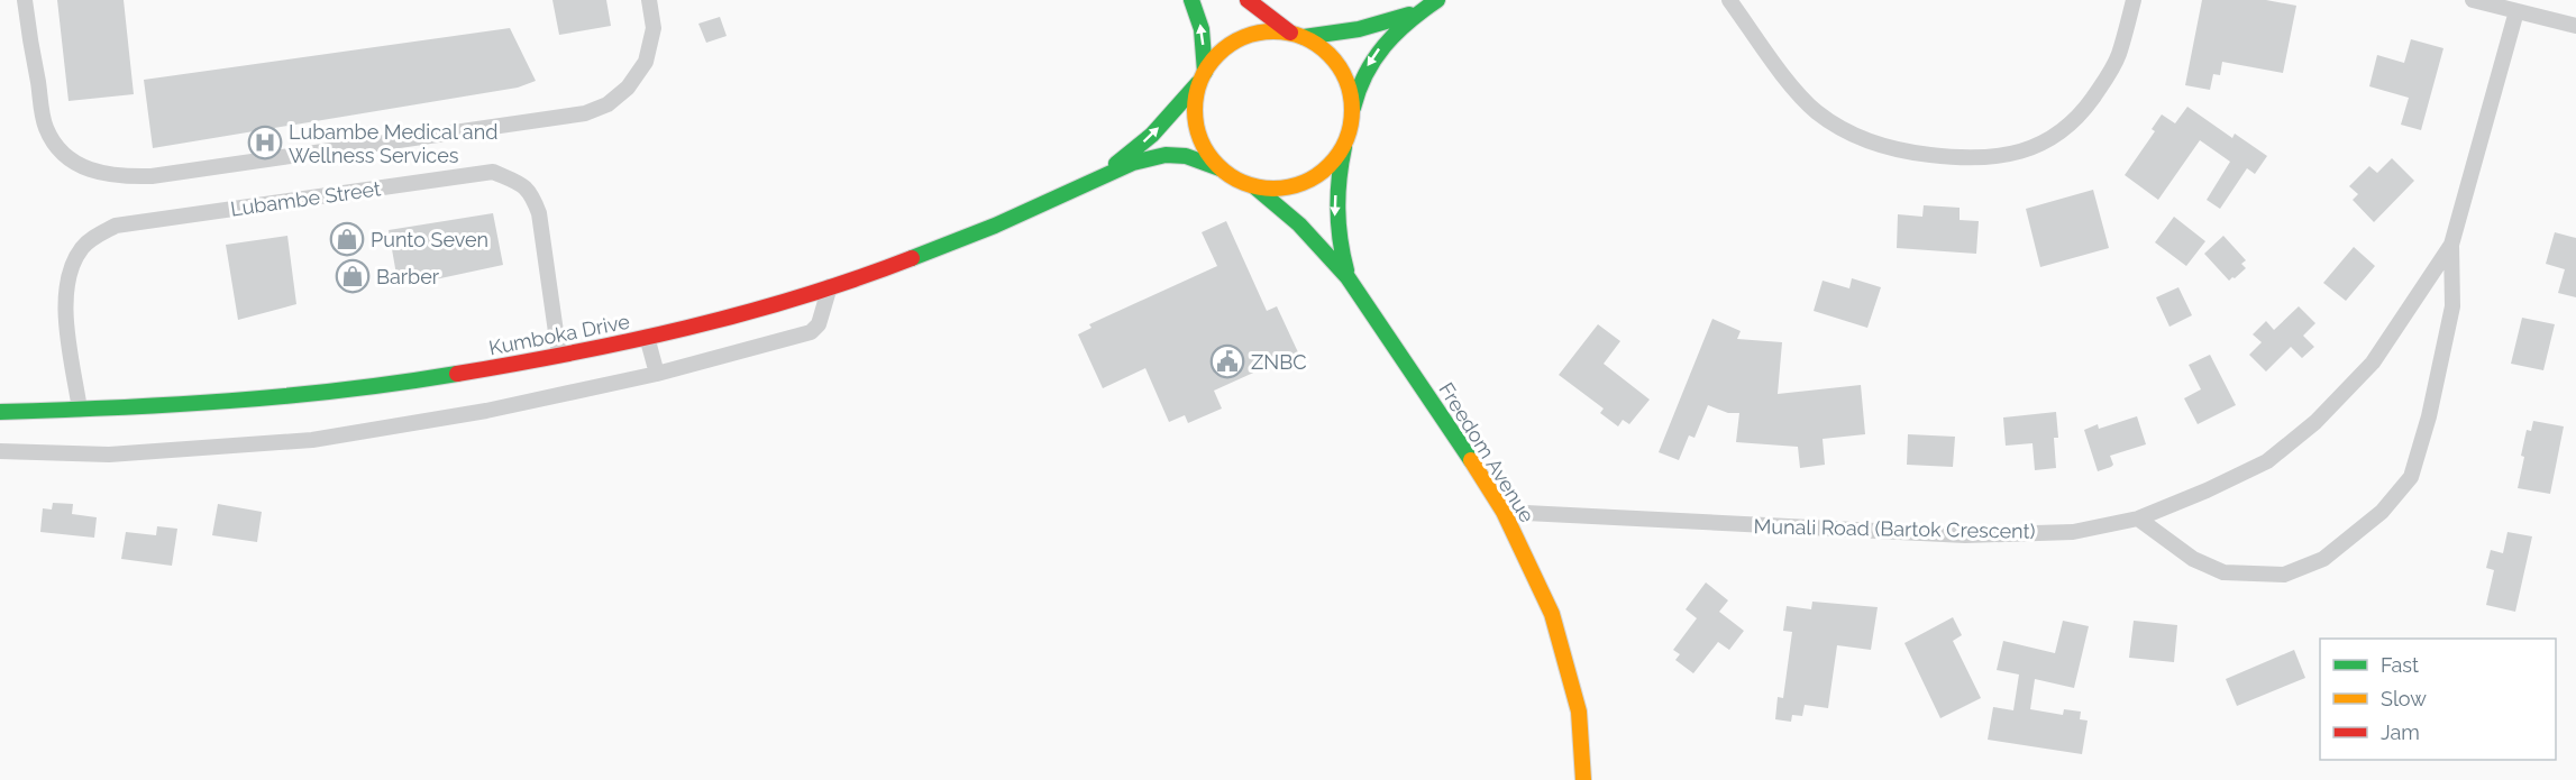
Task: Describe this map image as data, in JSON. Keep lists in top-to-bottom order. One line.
{"streets":{"main road":["Kumboka Drive","Freedom Avenue"],"street":["Lubambe Street","Munali Road (Bartok Crescent)"]},"crossings":[["Lubambe Street","Kumboka Drive"],["Kumboka Drive","Freedom Avenue"],["Freedom Avenue","Munali Road (Bartok Crescent)"]],"places":{"hospital":["Lubambe Medical and Wellness Services"],"shop":["Punto Seven","Barber"],"public building":["ZNBC"]},"legend":["Fast","Slow","Jam"]}
